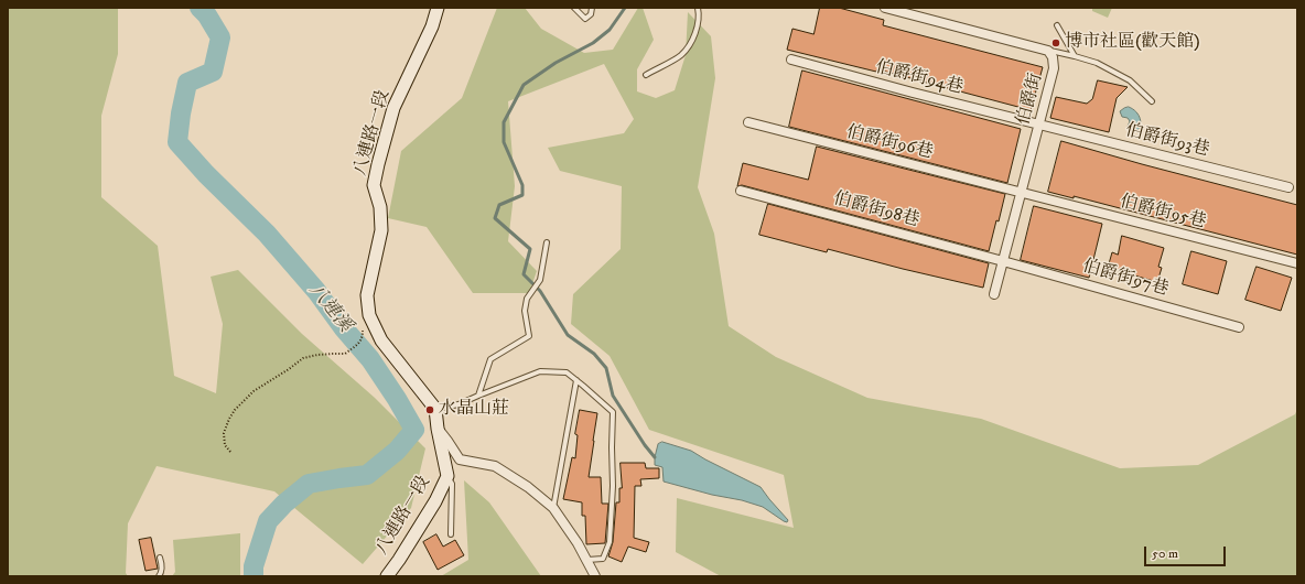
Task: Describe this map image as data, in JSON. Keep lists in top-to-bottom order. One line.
{"streets":{"street":["伯爵街94巷","伯爵街","八連路一段","伯爵街93巷","伯爵街96巷","伯爵街98巷","伯爵街95巷","伯爵街97巷"]},"crossings":[["伯爵街94巷","伯爵街"],["伯爵街94巷","伯爵街93巷"],["伯爵街","伯爵街93巷"],["伯爵街","伯爵街96巷"],["伯爵街","伯爵街98巷"],["伯爵街","伯爵街95巷"],["伯爵街","伯爵街97巷"],["伯爵街96巷","伯爵街95巷"],["伯爵街98巷","伯爵街97巷"]],"water":["八連溪"],"places":["博市社區(歡天館)","水晶山莊"],"scale_bar":"50 m"}
